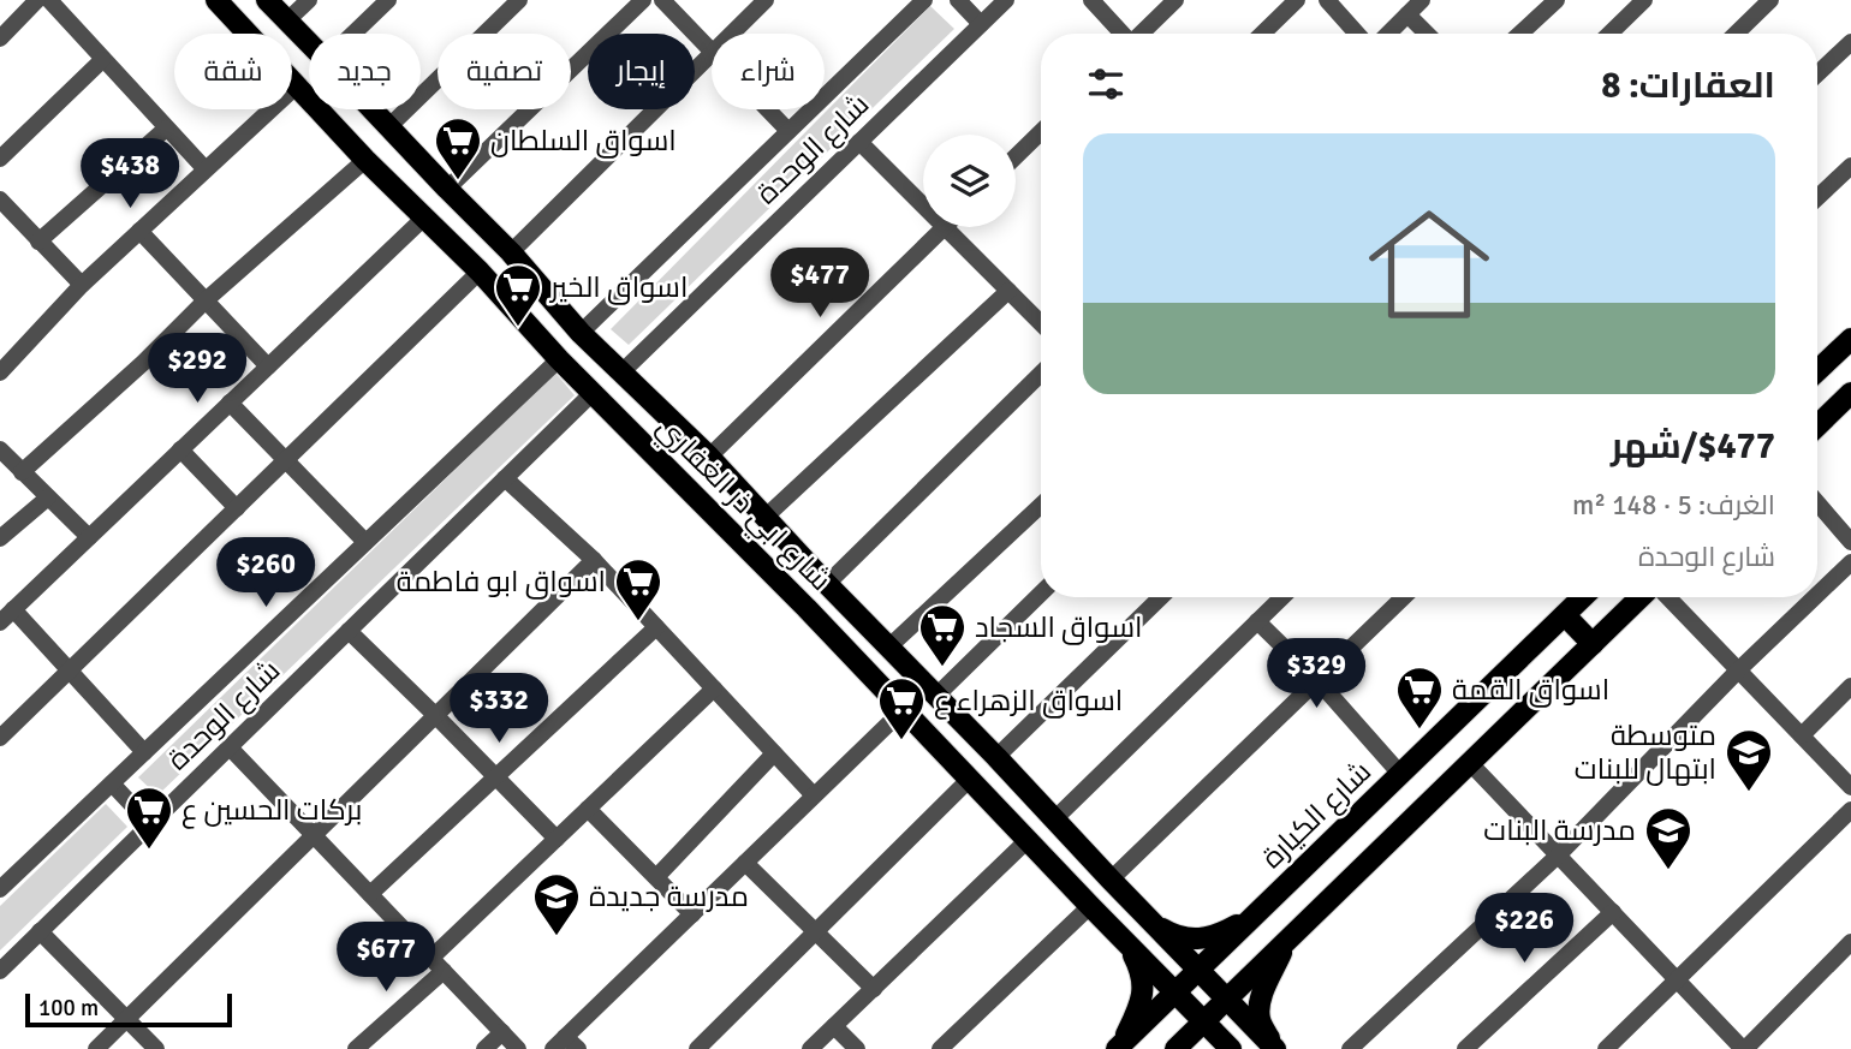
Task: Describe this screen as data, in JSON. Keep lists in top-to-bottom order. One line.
{"streets":{"main road":["شارع ابي ذر الغفاري","شارع الكيارة"],"street":["شارع الوحدة"]},"crossings":[["شارع الوحدة","شارع ابي ذر الغفاري"],["شارع ابي ذر الغفاري","شارع الكيارة"]],"places":{"supermarket":["اسواق السلطان","اسواق الخير","اسواق ابو فاطمة","اسواق السجاد","اسواق القمة","اسواق الزهراء ع","بركات الحسين ع"],"school or university":["متوسطة ابتهال للبنات","مدرسة البنات","مدرسة جديدة"]},"scale_bar":"100 m","page":{"chip":["شراء","إيجار","تصفية","جديد","شقة"],"heading":"العقارات: 8","list":[{"name":"$477/شهر","note":"الغرف: 5 · 148 m² · شارع الوحدة"}],"price":["$438","$477","$292","$260","$329","$332","$226","$677"],"scale":"100 m"}}
